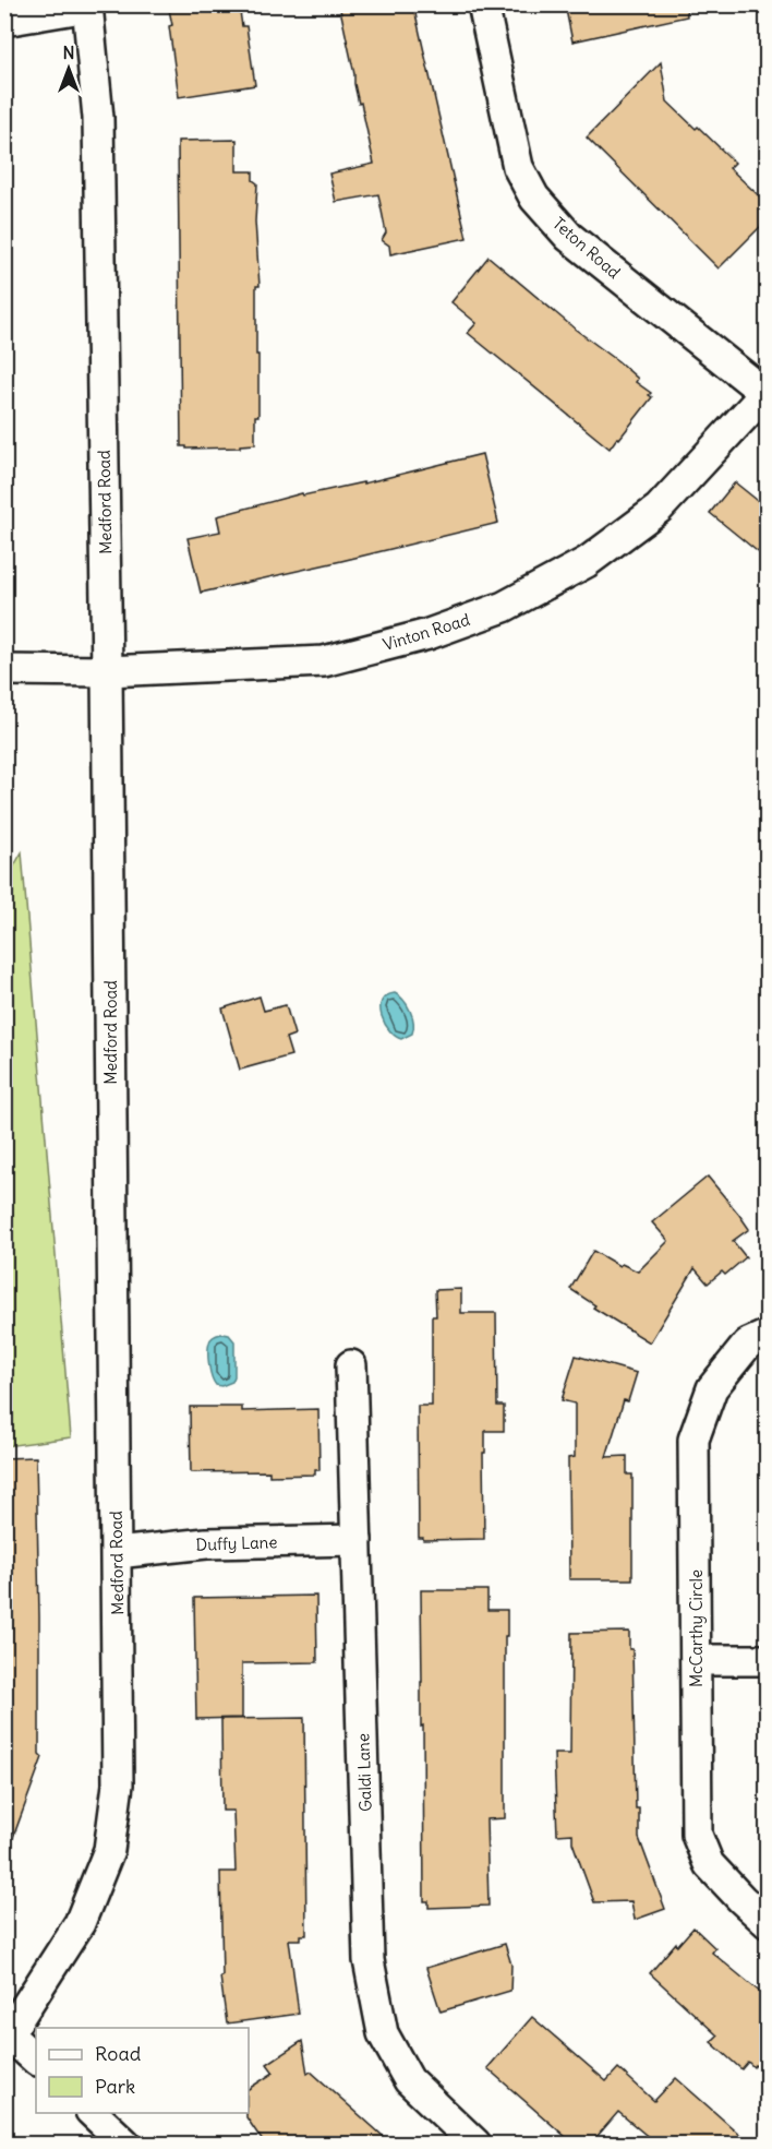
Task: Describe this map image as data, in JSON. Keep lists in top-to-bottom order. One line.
{"streets":{"street":["Teton Road","Medford Road","Vinton Road","Duffy Lane","McCarthy Circle","Galdi Lane"]},"crossings":[["Teton Road","Vinton Road"],["Medford Road","Vinton Road"],["Medford Road","Duffy Lane"],["Duffy Lane","Galdi Lane"]],"legend":["Road","Park"],"north":"top"}
